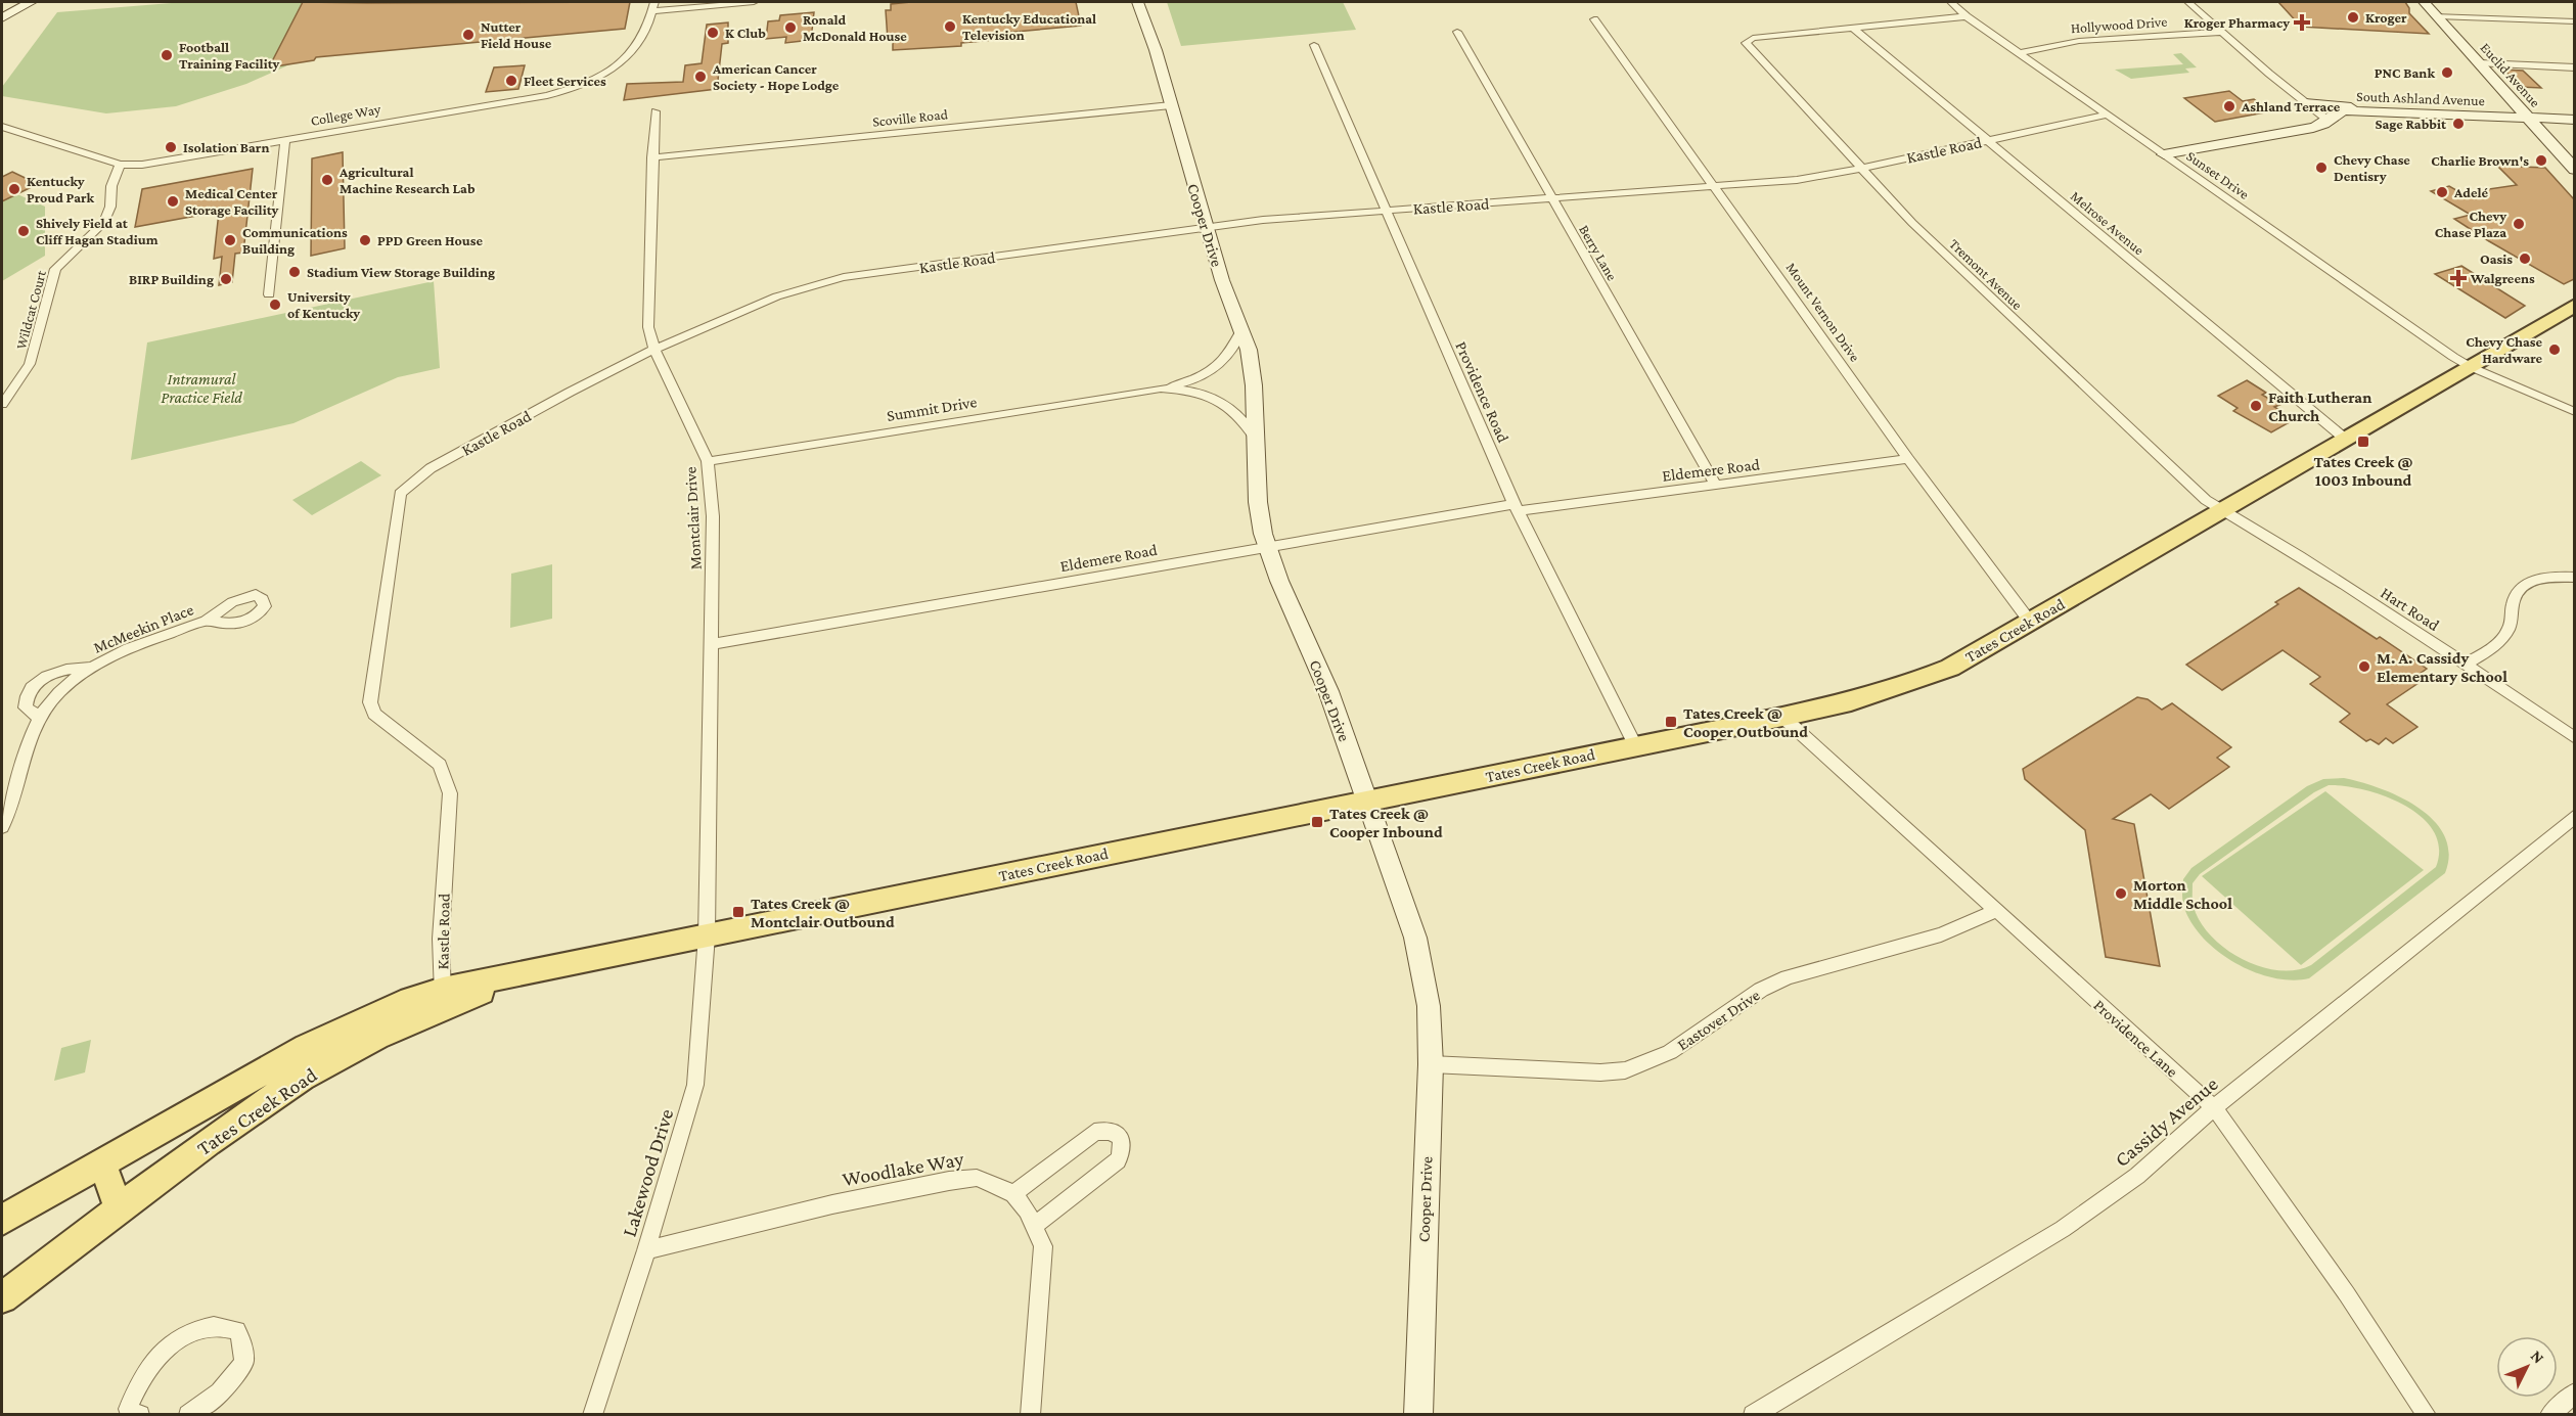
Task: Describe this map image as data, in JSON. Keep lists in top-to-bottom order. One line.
{"streets":{"main road":["Euclid Avenue","South Ashland Avenue","Cooper Drive","Tates Creek Road"],"street":["Hollywood Drive","College Way","Scoville Road","Kastle Road","Sunset Drive","Melrose Avenue","Berry Lane","Tremont Avenue","Wildcat Court","Mount Vernon Drive","Providence Road","Summit Drive","Eldemere Road","Montclair Drive","Hart Road","McMeekin Place","Eastover Drive","Providence Lane","Cassidy Avenue","Woodlake Way","Lakewood Drive"]},"crossings":[["Hollywood Drive","Sunset Drive"],["Euclid Avenue","South Ashland Avenue"],["South Ashland Avenue","Sunset Drive"],["College Way","Wildcat Court"],["Scoville Road","Cooper Drive"],["Scoville Road","Montclair Drive"],["Kastle Road","Sunset Drive"],["Kastle Road","Melrose Avenue"],["Kastle Road","Cooper Drive"],["Kastle Road","Berry Lane"],["Kastle Road","Tremont Avenue"],["Kastle Road","Mount Vernon Drive"],["Kastle Road","Providence Road"],["Kastle Road","Montclair Drive"],["Kastle Road","Tates Creek Road"],["Sunset Drive","Tates Creek Road"],["Melrose Avenue","Tremont Avenue"],["Melrose Avenue","Tates Creek Road"],["Cooper Drive","Summit Drive"],["Cooper Drive","Eldemere Road"],["Cooper Drive","Tates Creek Road"],["Cooper Drive","Eastover Drive"],["Berry Lane","Eldemere Road"],["Tremont Avenue","Hart Road"],["Tremont Avenue","Tates Creek Road"],["Mount Vernon Drive","Eldemere Road"],["Mount Vernon Drive","Tates Creek Road"],["Providence Road","Eldemere Road"],["Providence Road","Tates Creek Road"],["Summit Drive","Montclair Drive"],["Eldemere Road","Montclair Drive"],["Montclair Drive","Tates Creek Road"],["Montclair Drive","Lakewood Drive"],["Hart Road","Tates Creek Road"],["Tates Creek Road","Providence Lane"],["Tates Creek Road","Lakewood Drive"],["Eastover Drive","Providence Lane"],["Providence Lane","Cassidy Avenue"],["Woodlake Way","Lakewood Drive"]],"parks":["Intramural Practice Field"],"places":{"other":["Kroger","Kentucky Educational Television","Ronald McDonald House","K Club","Nutter Field House","Football Training Facility","PNC Bank","American Cancer Society - Hope Lodge","Fleet Services","Ashland Terrace","Sage Rabbit","Isolation Barn","Charlie Brown's","Chevy Chase Dentisry","Agricultural Machine Research Lab","Kentucky Proud Park","Adelé","Medical Center Storage Facility","Chevy Chase Plaza","Shively Field at Cliff Hagan Stadium","Communications Building","PPD Green House","Oasis","Stadium View Storage Building","BIRP Building","University of Kentucky","Chevy Chase Hardware","Faith Lutheran Church","M. A. Cassidy Elementary School","Morton Middle School"],"health":["Kroger Pharmacy","Walgreens"],"transit":["Tates Creek @ 1003 Inbound","Tates Creek @ Cooper Outbound","Tates Creek @ Cooper Inbound","Tates Creek @ Montclair Outbound"]},"north":"top right"}
